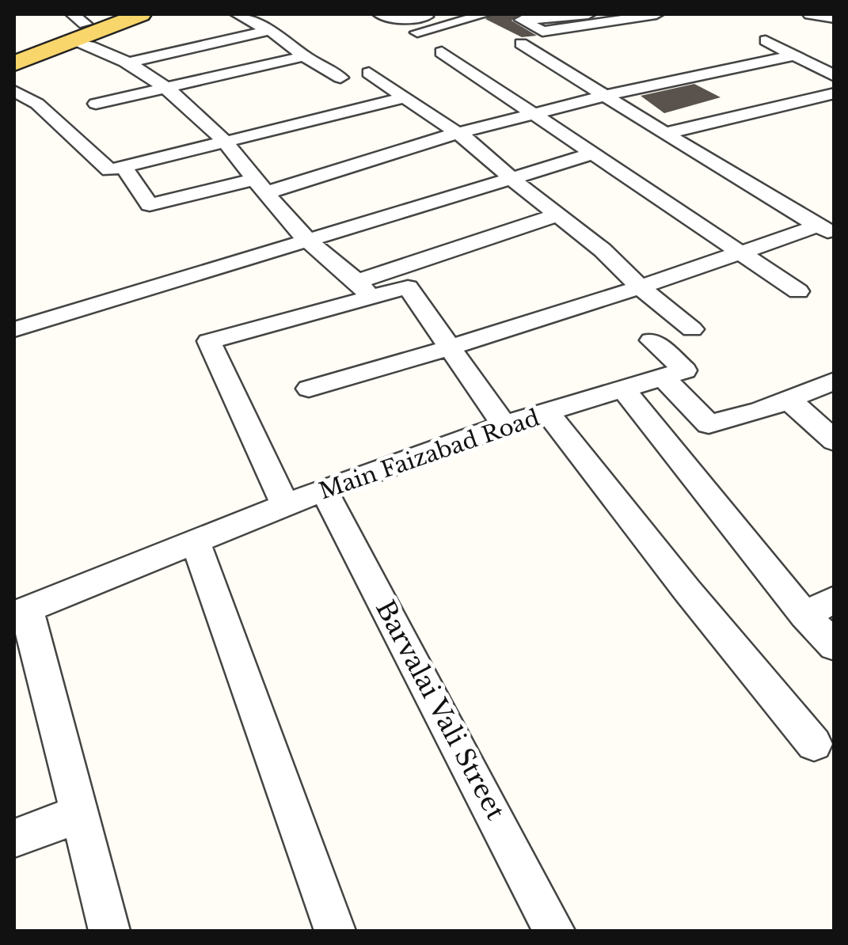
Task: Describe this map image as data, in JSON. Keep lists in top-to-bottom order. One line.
{"streets":{"street":["Main Faizabad Road","Barvalai Vali Street"]},"crossings":[["Main Faizabad Road","Barvalai Vali Street"]]}
